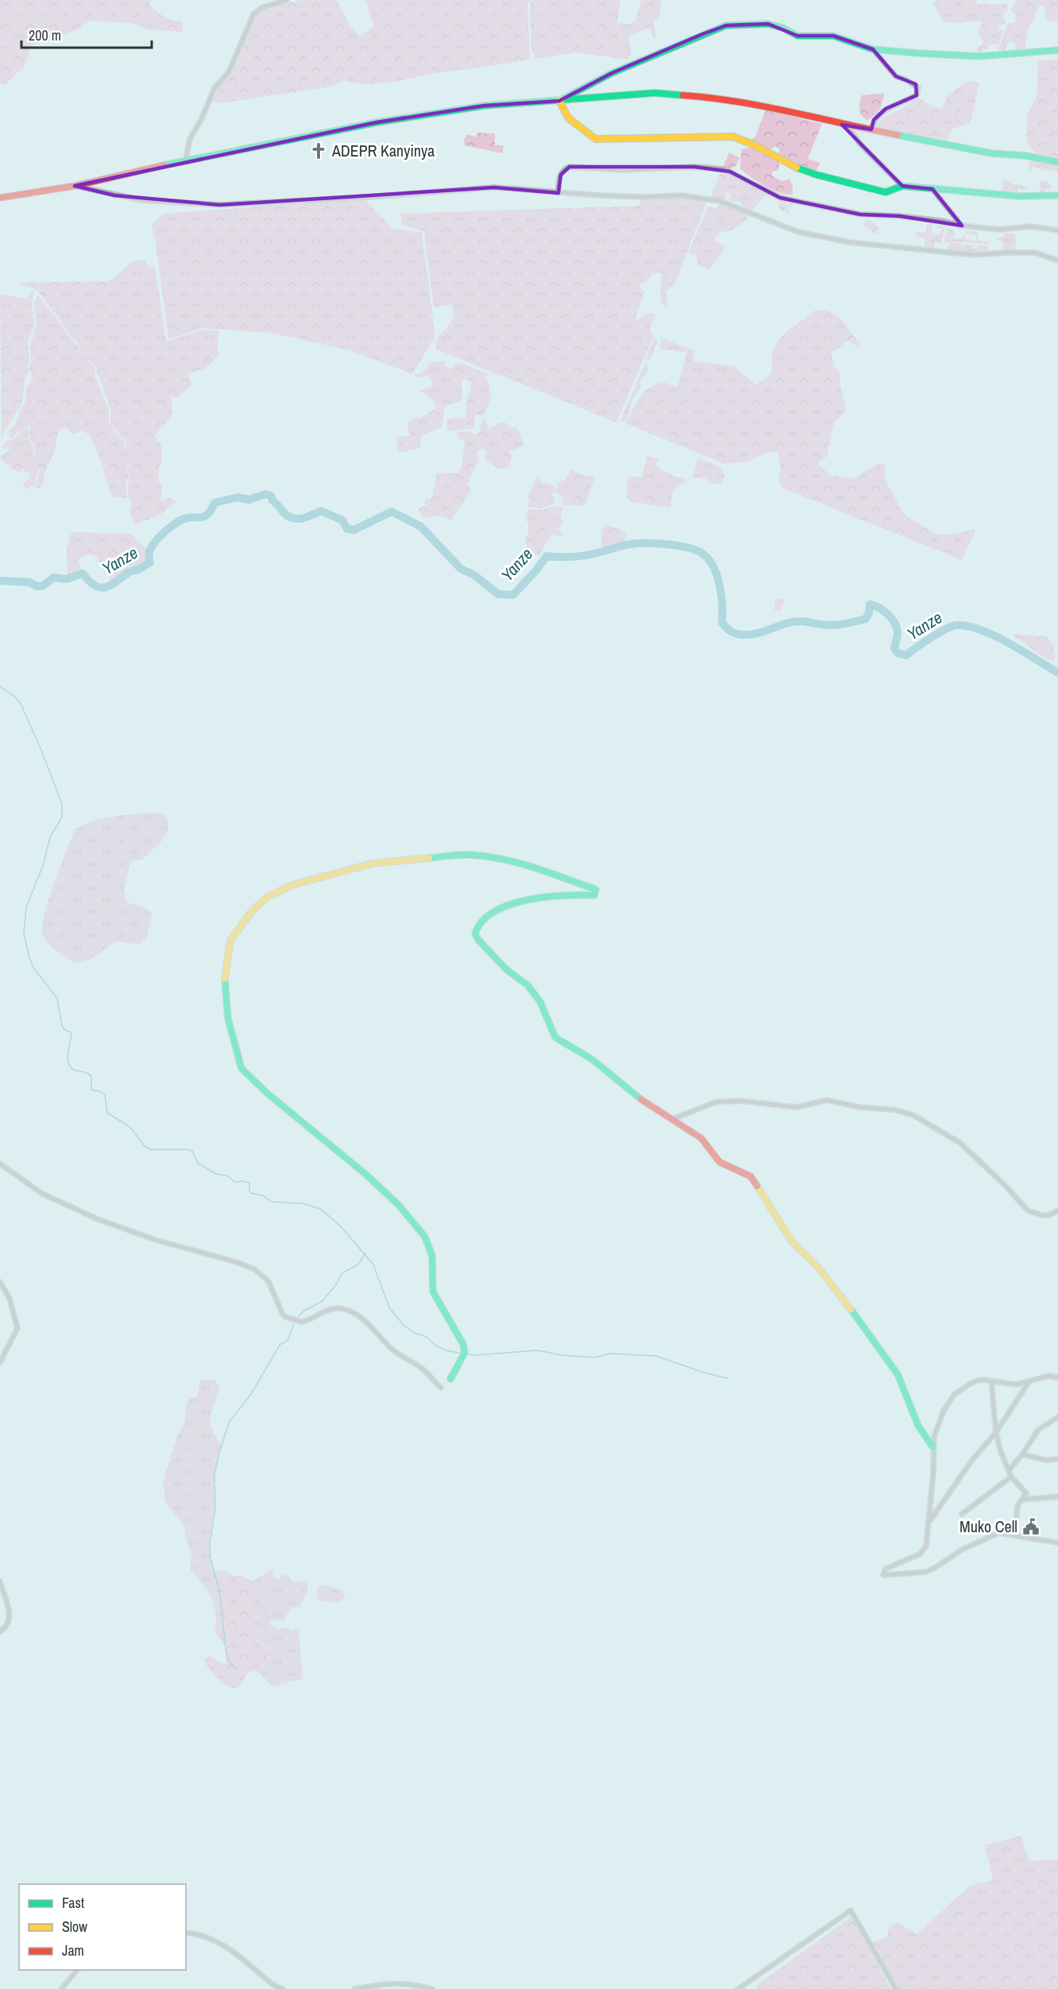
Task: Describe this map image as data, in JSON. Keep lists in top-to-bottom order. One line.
{"water":["Yanze"],"places":{"church":["ADEPR Kanyinya"],"public building":["Muko Cell"]},"legend":["Fast","Slow","Jam"],"scale_bar":"200 m"}
